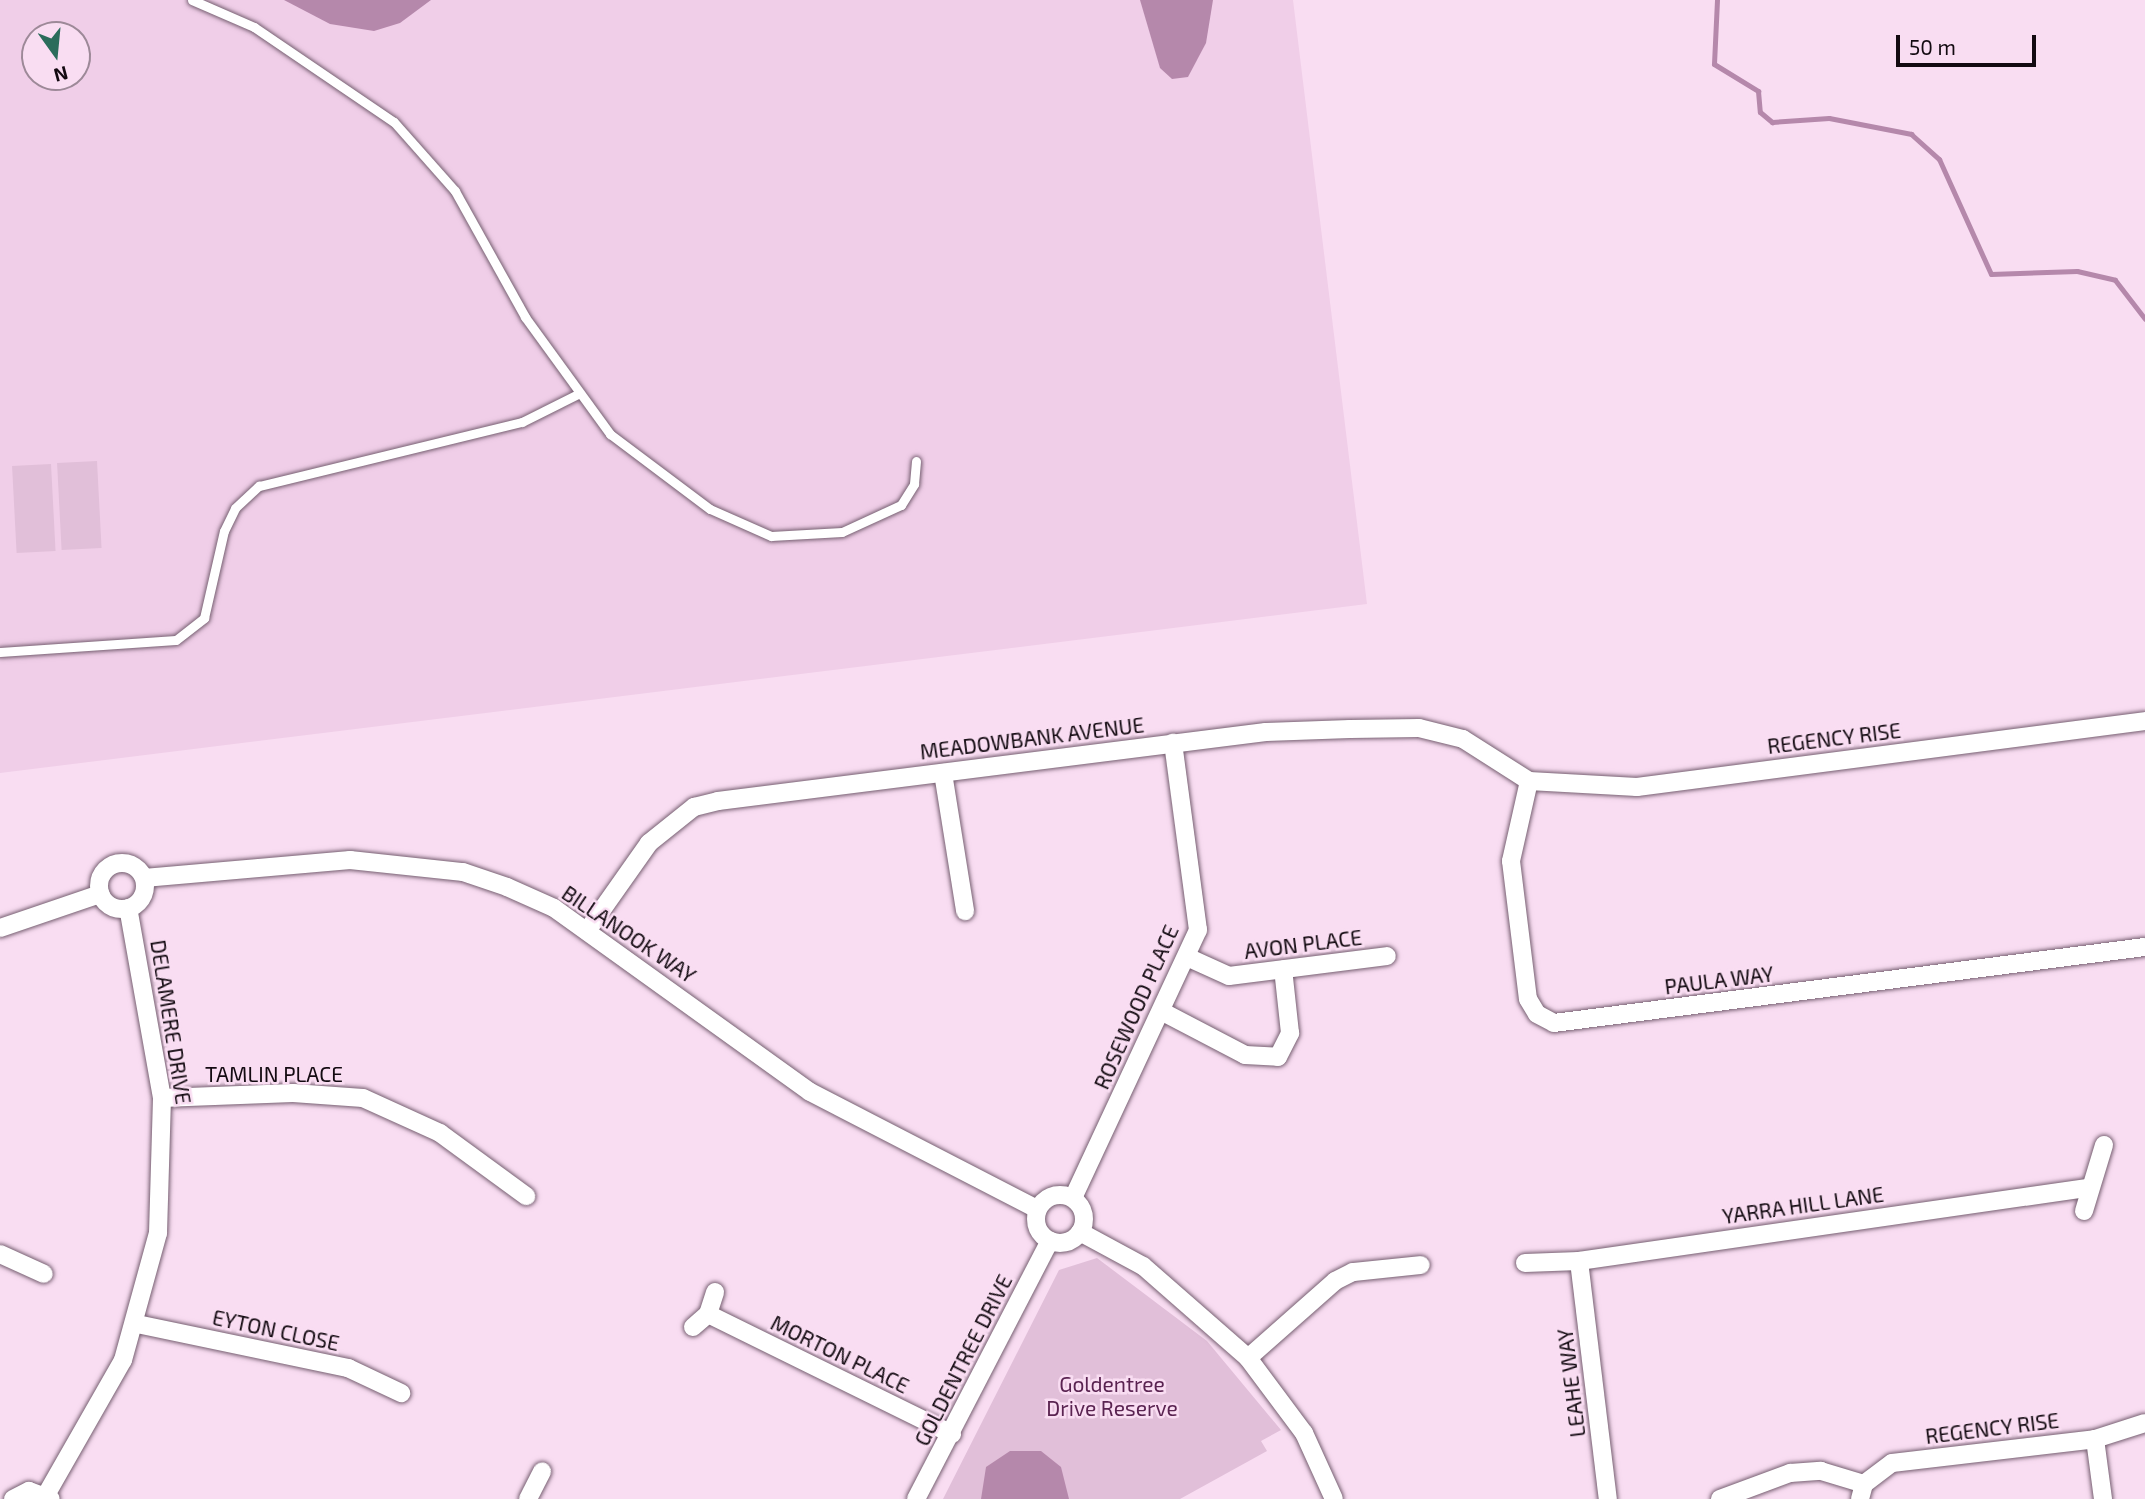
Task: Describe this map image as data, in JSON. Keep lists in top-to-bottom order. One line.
{"streets":{"street":["MEADOWBANK AVENUE","REGENCY RISE","BILLANOOK WAY","AVON PLACE","PAULA WAY","ROSEWOOD PLACE","DELAMERE DRIVE","TAMLIN PLACE","YARRA HILL LANE","EYTON CLOSE","MORTON PLACE","GOLDENTREE DRIVE","LEAHE WAY"]},"crossings":[["MEADOWBANK AVENUE","REGENCY RISE"],["MEADOWBANK AVENUE","BILLANOOK WAY"],["MEADOWBANK AVENUE","PAULA WAY"],["MEADOWBANK AVENUE","ROSEWOOD PLACE"],["REGENCY RISE","PAULA WAY"],["BILLANOOK WAY","ROSEWOOD PLACE"],["BILLANOOK WAY","DELAMERE DRIVE"],["BILLANOOK WAY","GOLDENTREE DRIVE"],["AVON PLACE","ROSEWOOD PLACE"],["ROSEWOOD PLACE","GOLDENTREE DRIVE"],["DELAMERE DRIVE","TAMLIN PLACE"],["DELAMERE DRIVE","EYTON CLOSE"],["YARRA HILL LANE","LEAHE WAY"],["MORTON PLACE","GOLDENTREE DRIVE"]],"parks":["Goldentree Drive Reserve"],"scale_bar":"50 m","north":"bottom"}
